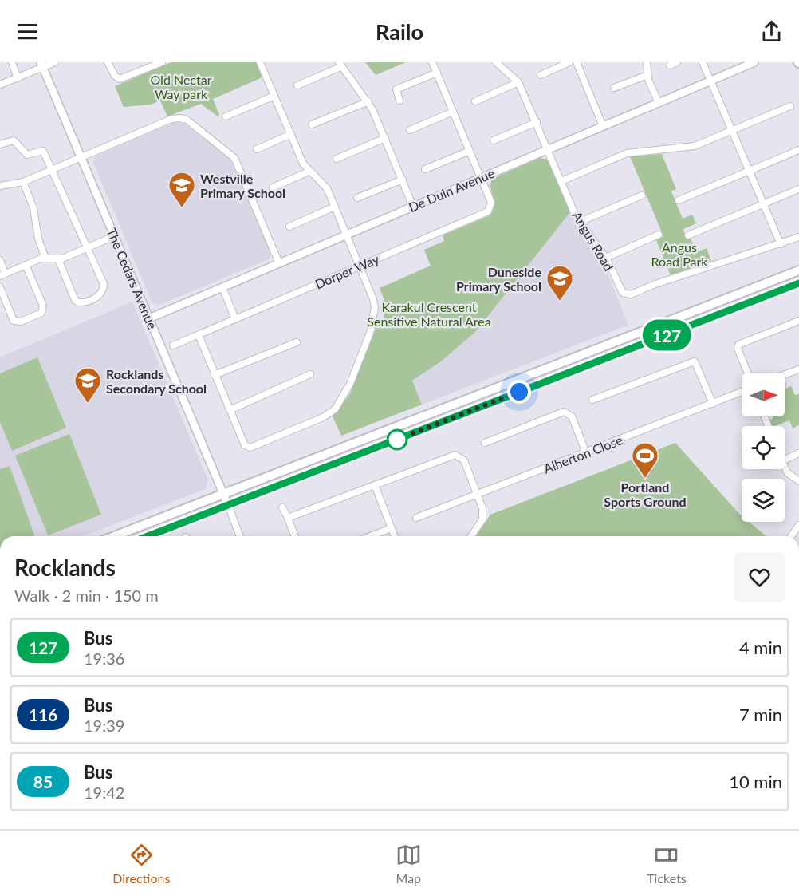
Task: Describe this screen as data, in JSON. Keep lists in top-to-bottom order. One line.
{"streets":{"street":["De Duin Avenue","Angus Road","Dorper Way","The Cedars Avenue","Alberton Close"]},"crossings":[["De Duin Avenue","Angus Road"],["De Duin Avenue","Dorper Way"],["De Duin Avenue","The Cedars Avenue"]],"parks":["Old Nectar Way park","Angus Road Park","Karakul Crescent Sensitive Natural Area"],"places":{"school or university":["Westville Primary School","Duneside Primary School","Rocklands Secondary School"],"sports":["Portland Sports Ground"]},"lines":["bus line 127"],"north":"right","page":{"header":"Railo","on_map":"127","heading":["Rocklands","Walk · 2 min · 150 m"],"list":[{"mark":"127","name":"Bus","note":"19:36","value":"4 min"},{"mark":"116","name":"Bus","note":"19:39","value":"7 min"},{"mark":"85","name":"Bus","note":"19:42","value":"10 min"}],"tabs":["Directions","Map","Tickets"]}}
